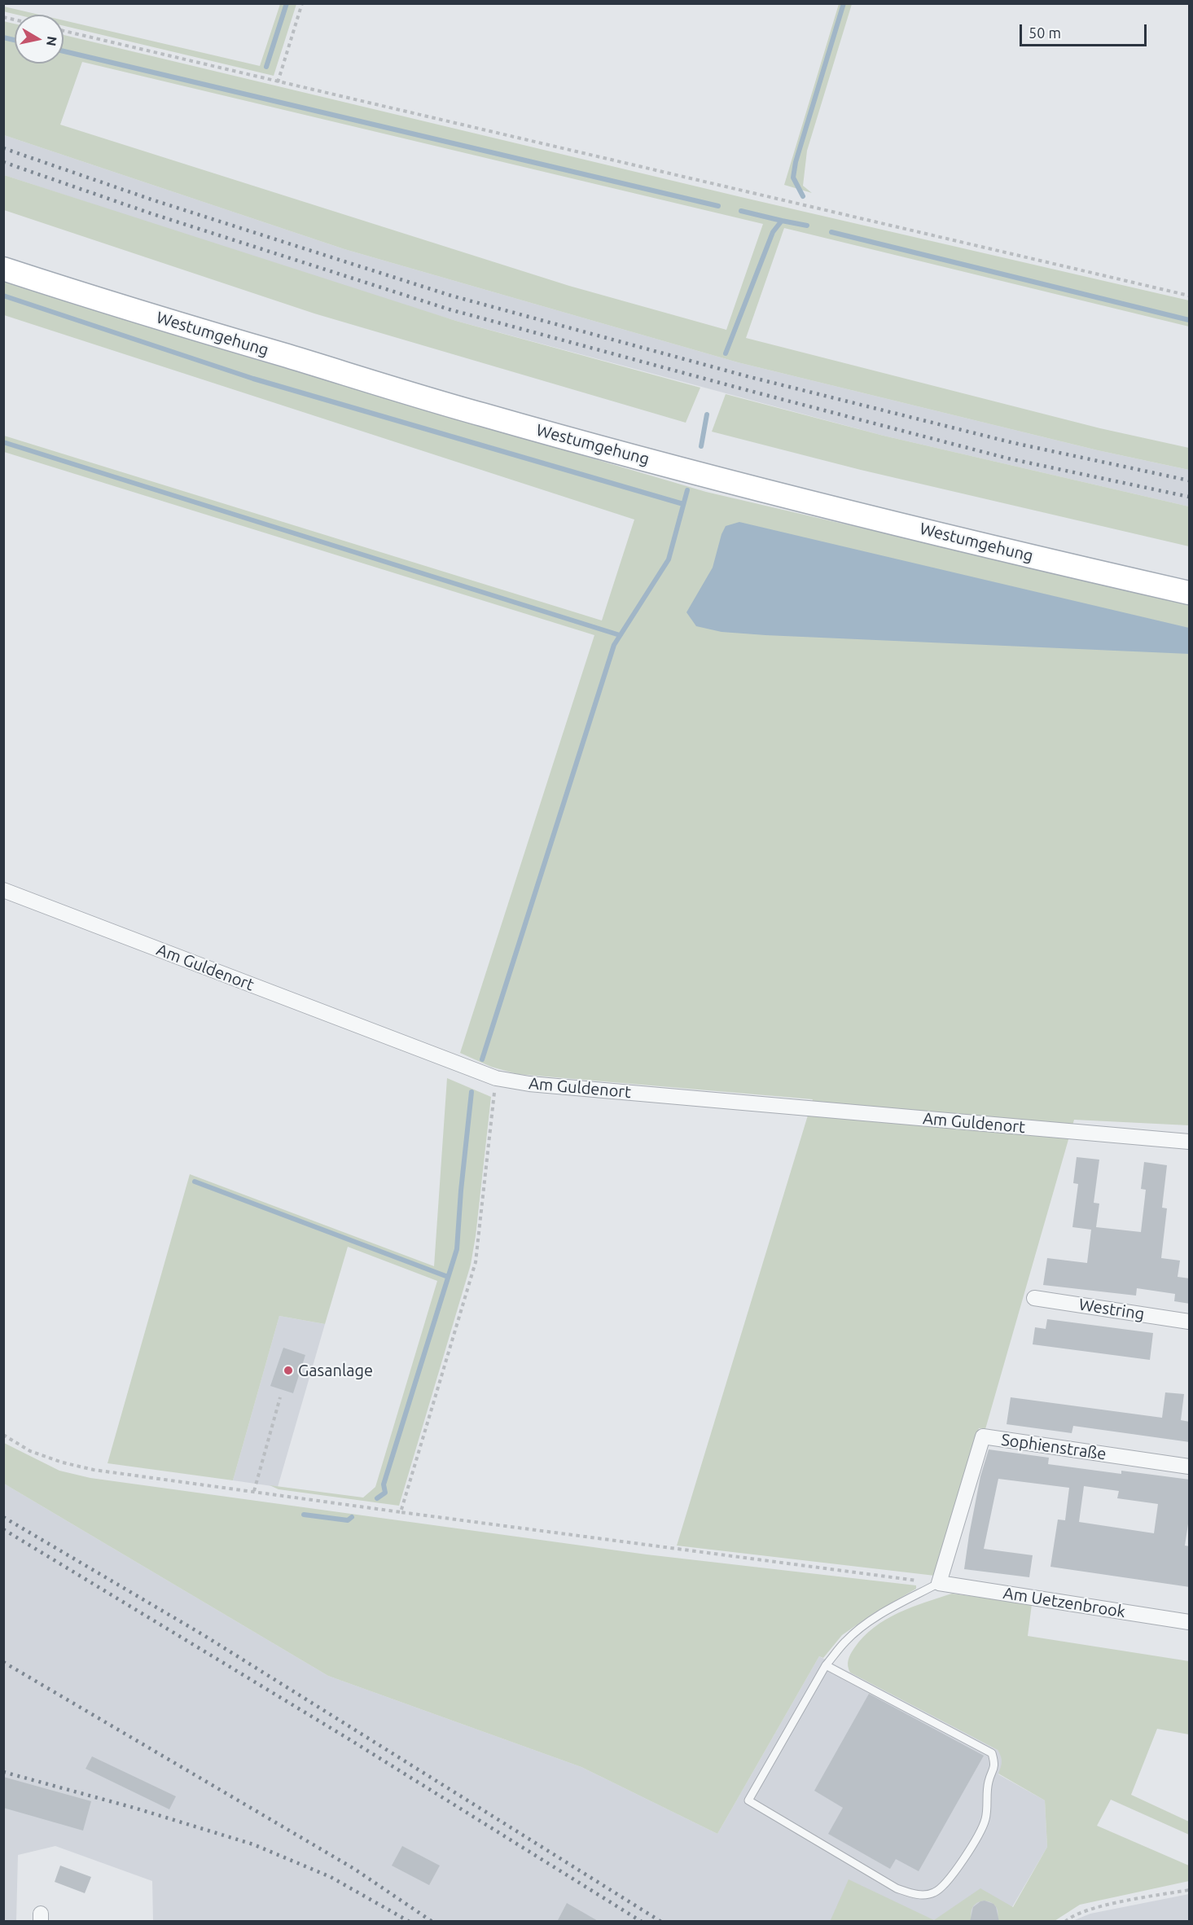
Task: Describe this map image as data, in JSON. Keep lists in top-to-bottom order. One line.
{"streets":{"main road":["Westumgehung"],"street":["Am Guldenort","Westring","Sophienstraße","Am Uetzenbrook"]},"crossings":[["Sophienstraße","Am Uetzenbrook"]],"places":["Gasanlage"],"scale_bar":"50 m","north":"right"}
